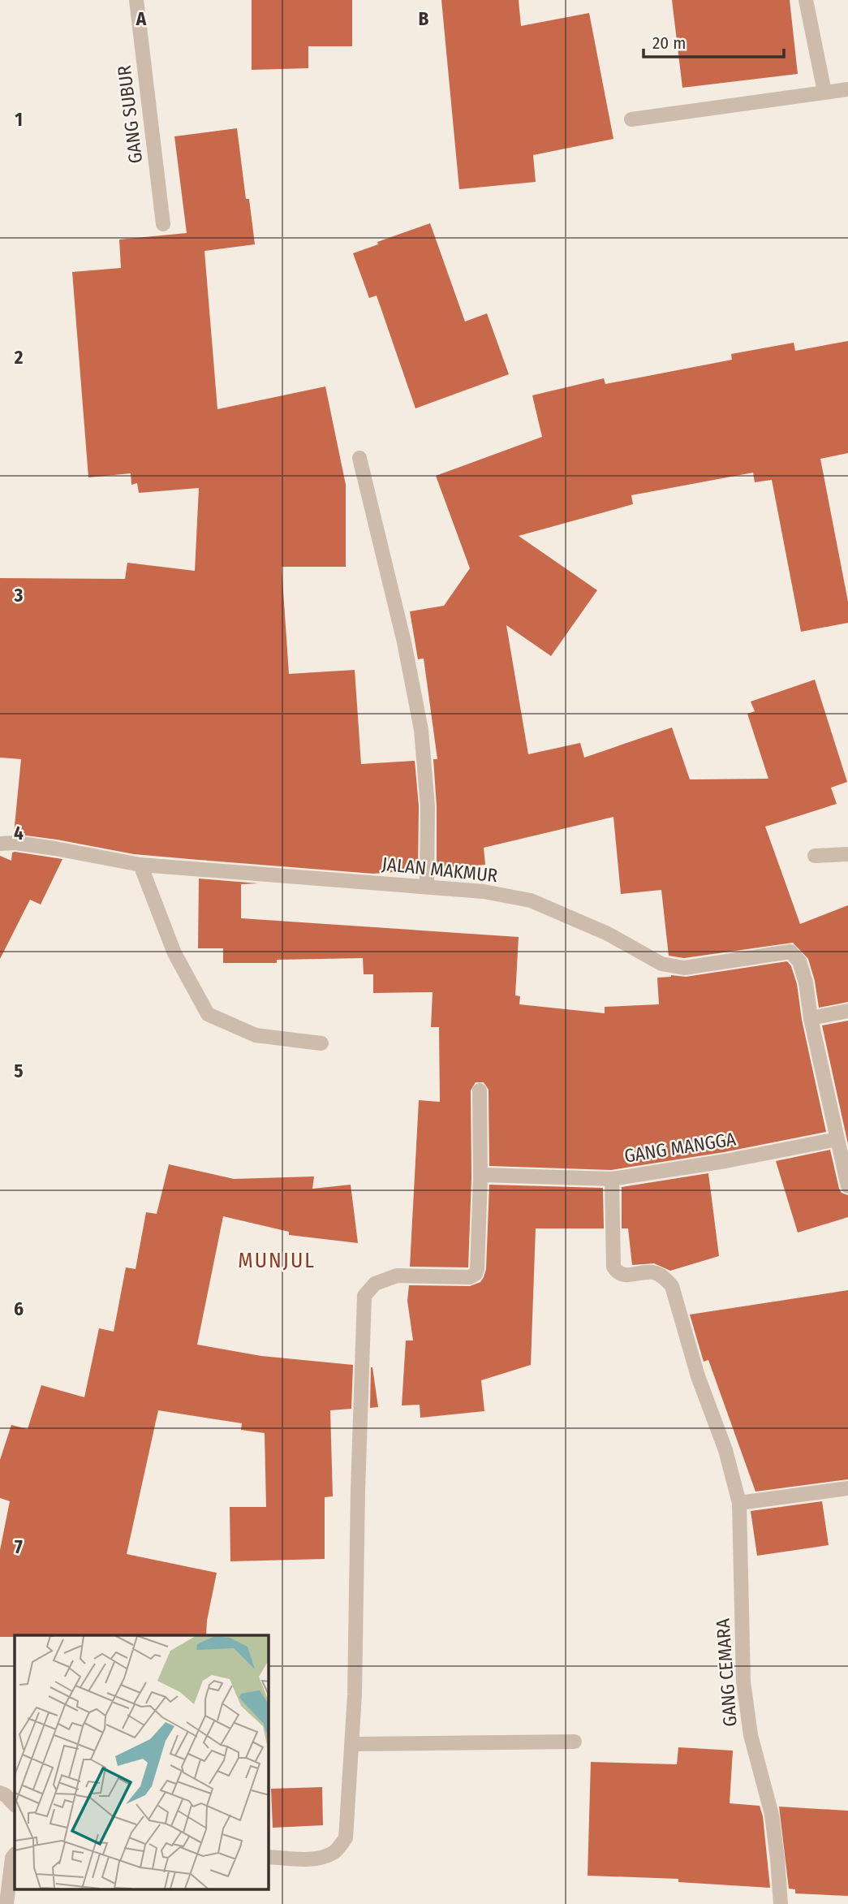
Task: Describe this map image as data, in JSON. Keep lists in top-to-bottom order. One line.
{"streets":{"street":["GANG SUBUR","JALAN MAKMUR","GANG MANGGA","GANG CEMARA"]},"crossings":[["GANG MANGGA","GANG CEMARA"]],"districts":["MUNJUL"],"scale_bar":"20 m","grid":{"columns":["A","B"],"rows":["1","2","3","4","5","6","7"]}}
